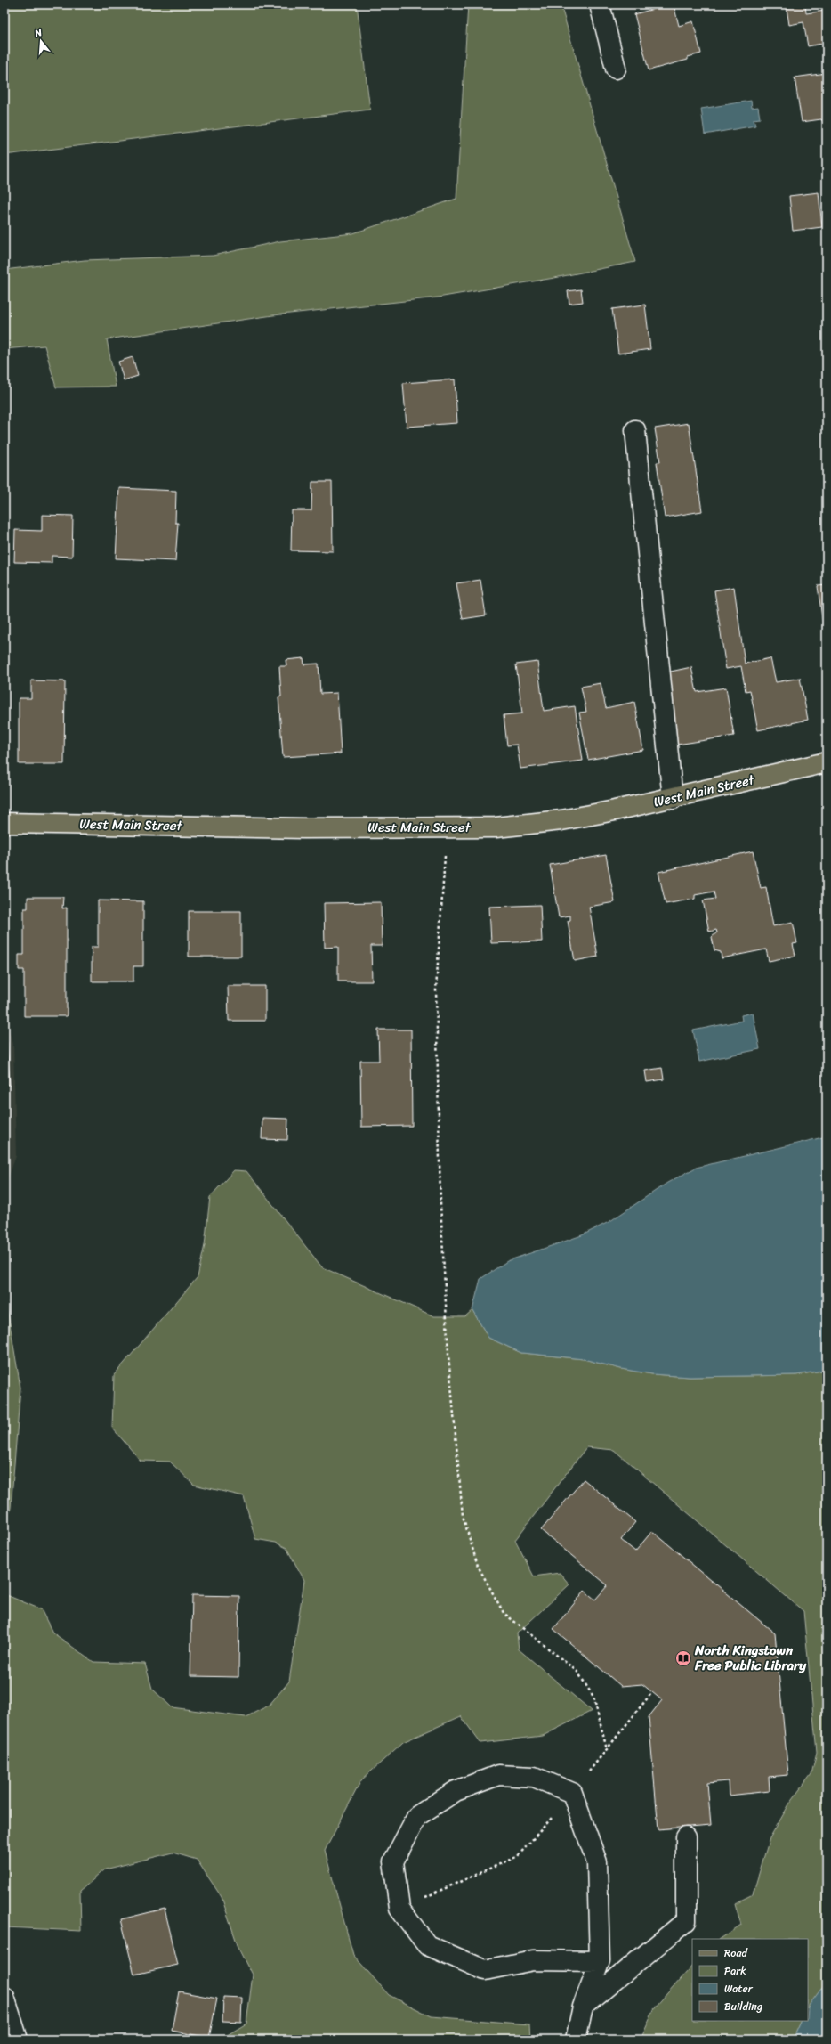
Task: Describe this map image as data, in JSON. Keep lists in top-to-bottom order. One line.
{"streets":{"main road":["West Main Street"]},"places":{"library":["North Kingstown Free Public Library"]},"legend":["Road","Park","Water","Building"],"north":"top"}
